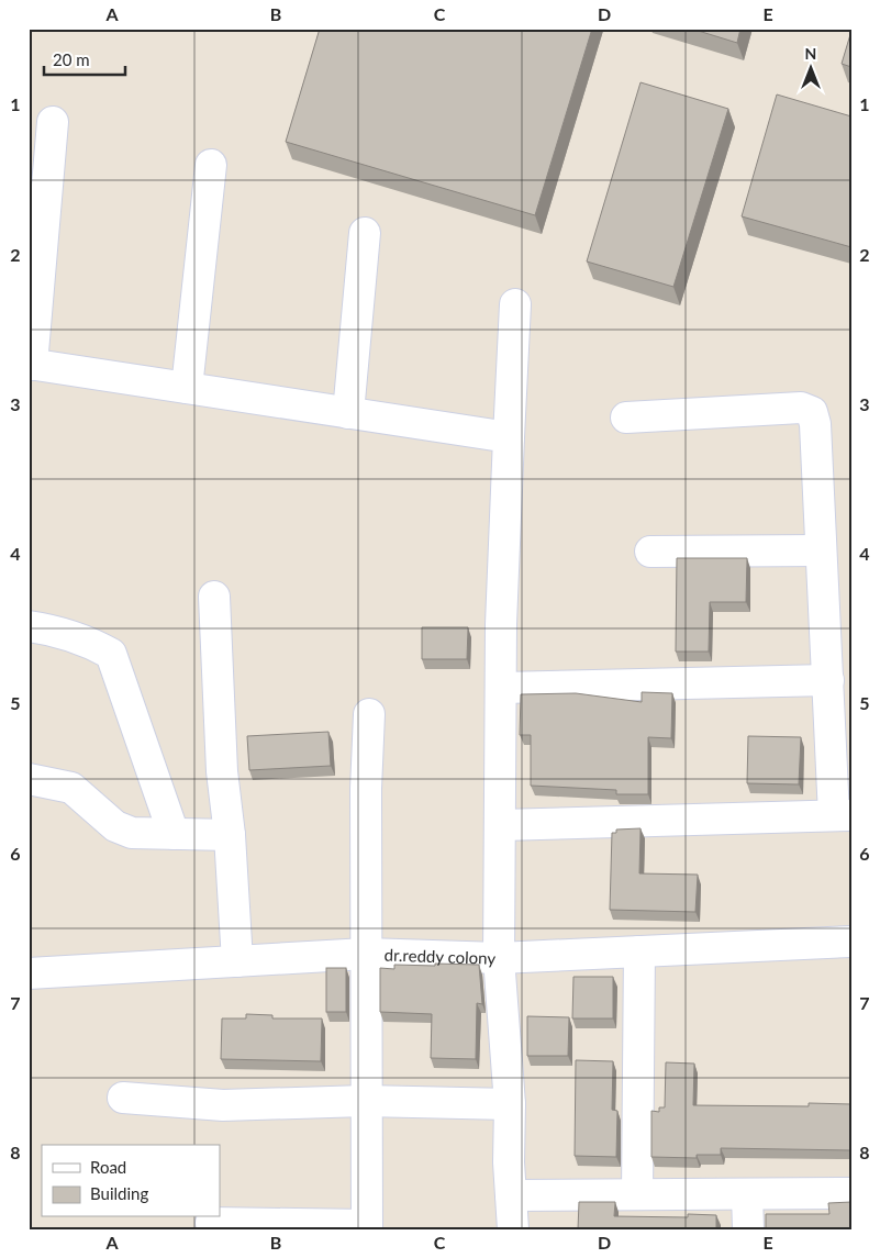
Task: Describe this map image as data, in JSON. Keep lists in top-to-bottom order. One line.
{"streets":{"street":["dr.reddy colony"]},"legend":["Road","Building"],"scale_bar":"20 m","north":"top","grid":{"columns":["A","B","C","D","E"],"rows":["1","2","3","4","5","6","7","8"]}}
